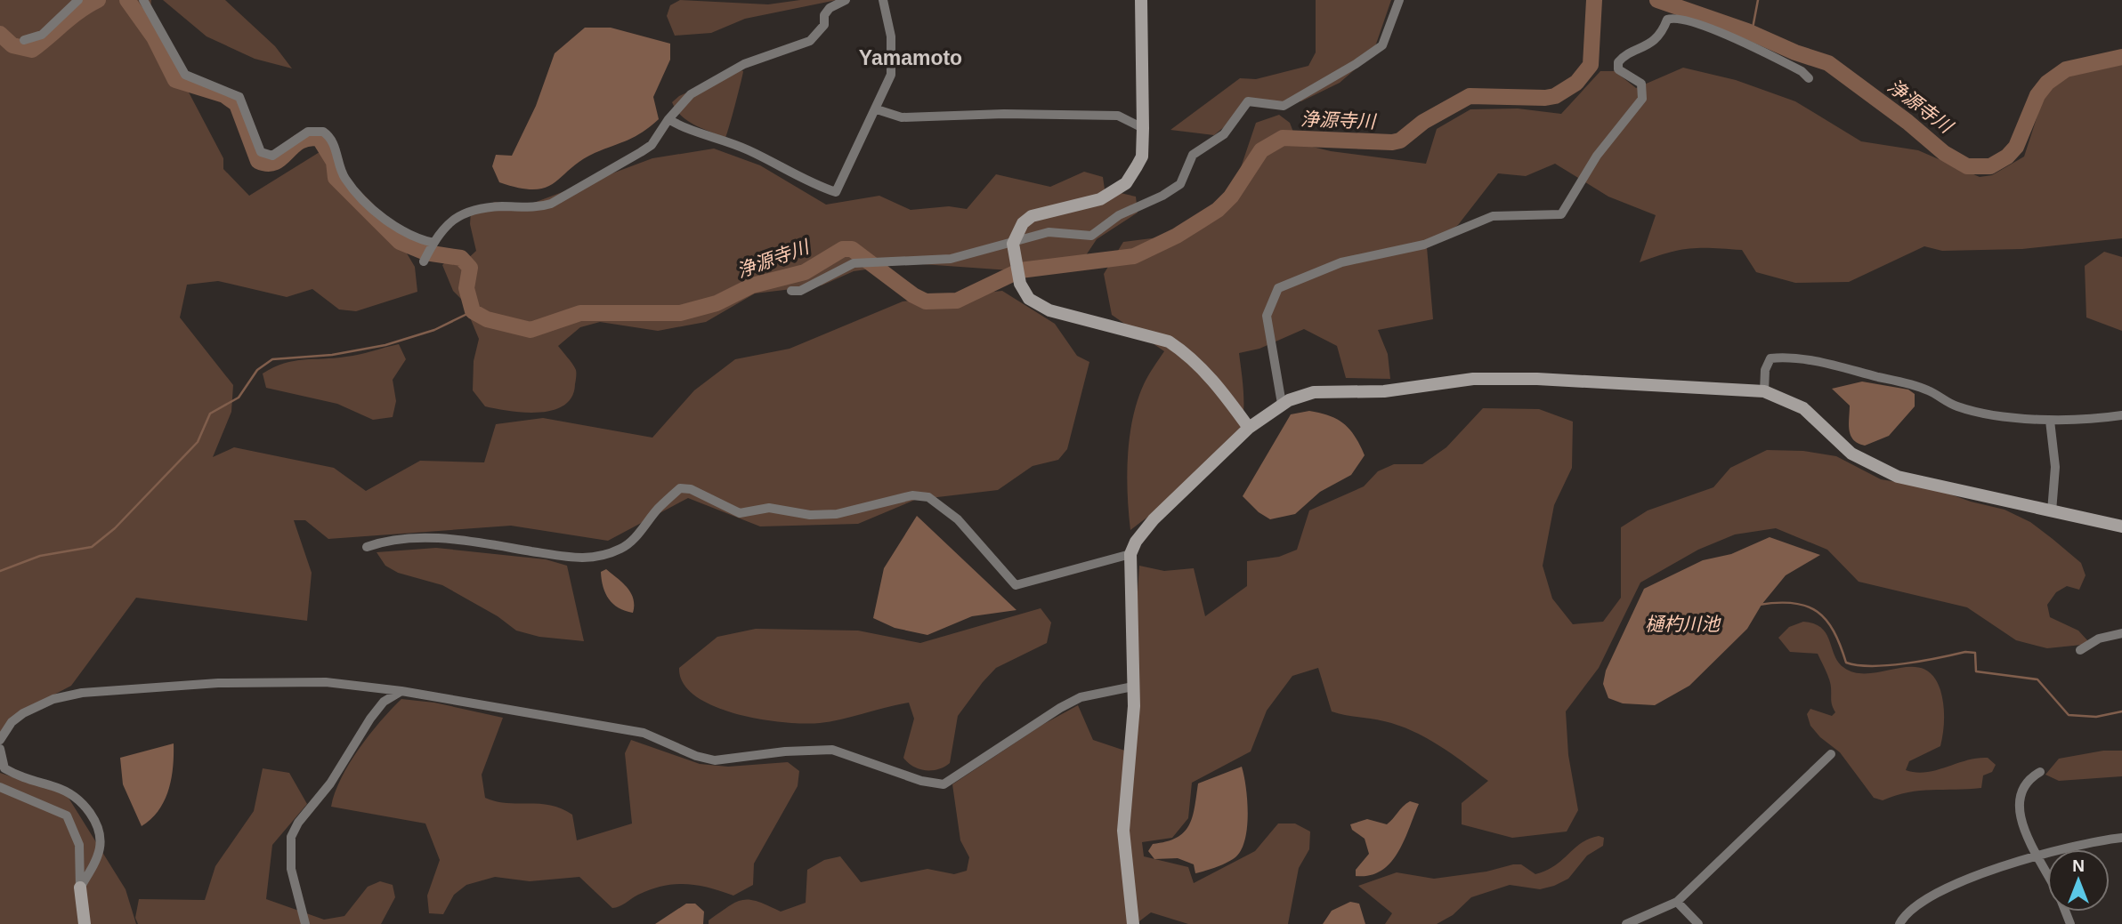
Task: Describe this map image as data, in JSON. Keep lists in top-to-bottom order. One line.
{"districts":["Yamamoto"],"water":["浄源寺川","樋杓川池"],"north":"top"}
